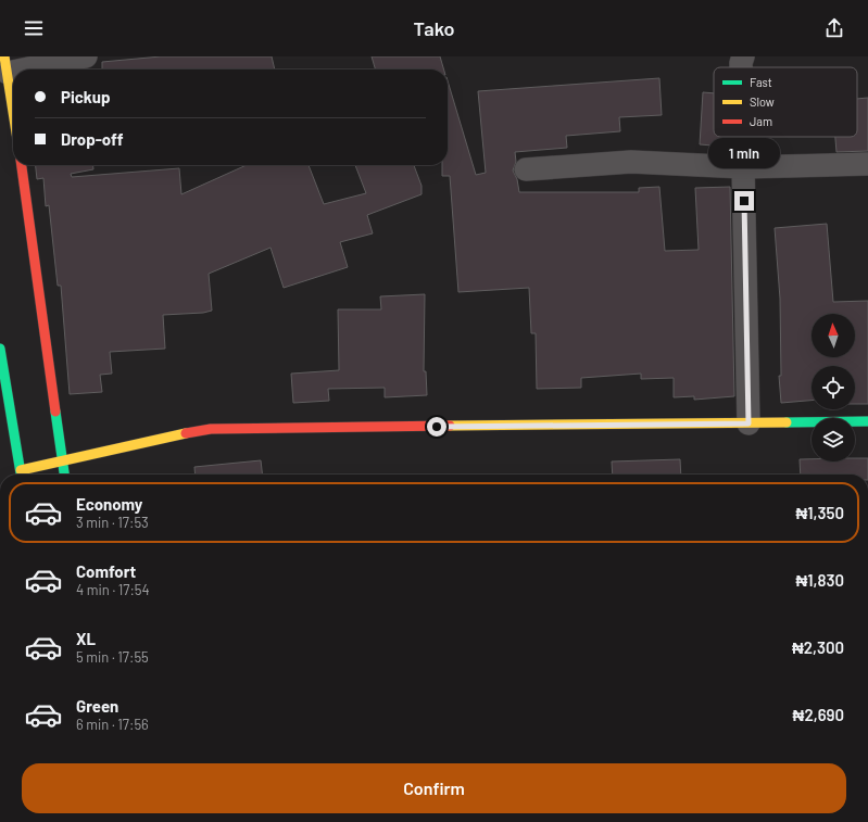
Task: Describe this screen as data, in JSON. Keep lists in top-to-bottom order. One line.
{"legend":["Fast","Slow","Jam"],"north":"top","page":{"header":"Tako","banner":["Pickup","Drop-off"],"bubble":"1 min","list":[{"name":"Economy","note":"3 min · 17:53","value":"₦1,350"},{"name":"Comfort","note":"4 min · 17:54","value":"₦1,830"},{"name":"XL","note":"5 min · 17:55","value":"₦2,300"},{"name":"Green","note":"6 min · 17:56","value":"₦2,690"}],"buttons":"Confirm"}}
